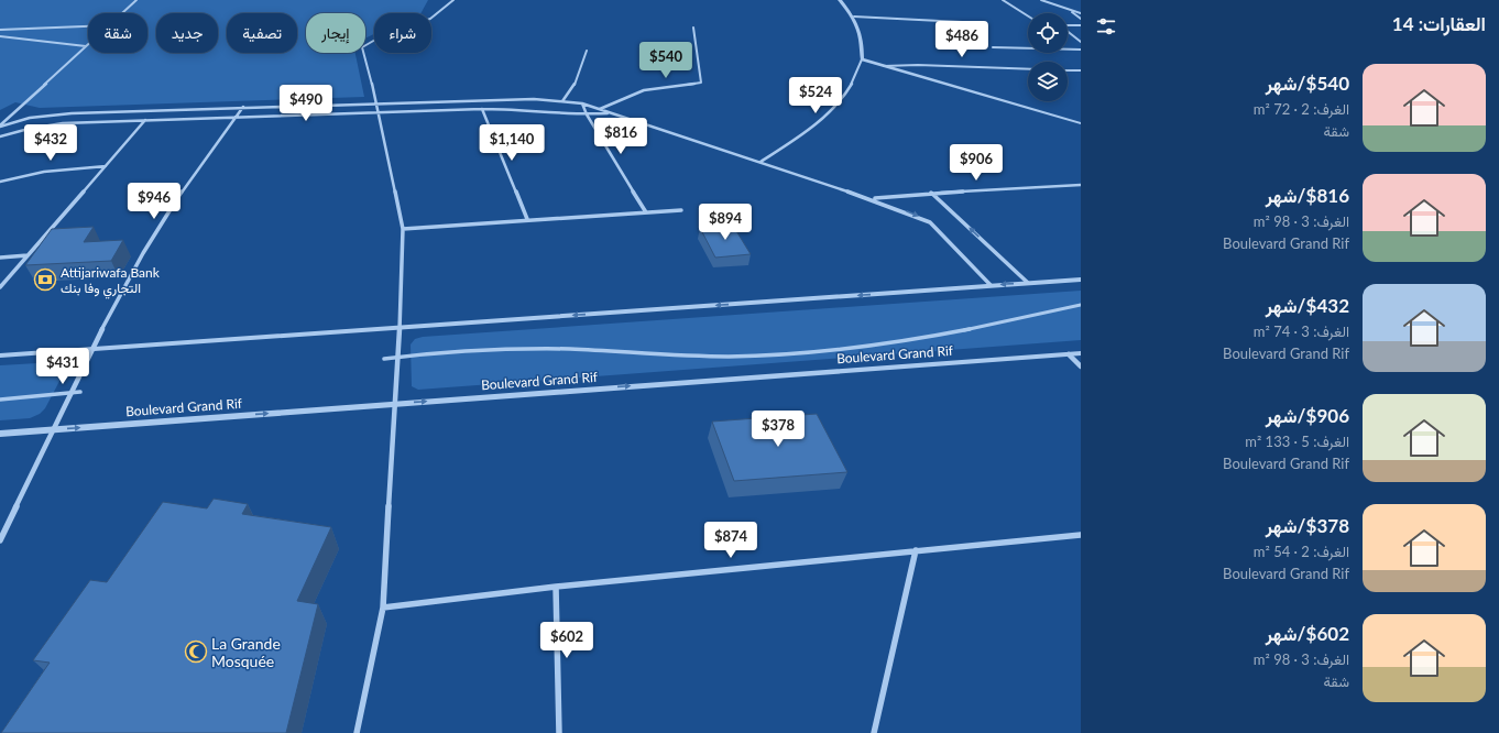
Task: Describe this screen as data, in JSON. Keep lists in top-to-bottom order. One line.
{"streets":{"street":["Boulevard Grand Rif"]},"places":{"bank":["Attijariwafa Bank التجاري وفا بنك"],"mosque":["La Grande Mosquée"]},"page":{"heading":"العقارات: 14","chip":["شراء","إيجار","تصفية","جديد","شقة"],"price":["$486","$540","$524","$490","$816","$432","$1,140","$906","$946","$894","$431","$378","$874","$602"],"list":[{"name":"$540/شهر","note":"الغرف: 2 · 72 m² · شقة"},{"name":"$816/شهر","note":"الغرف: 3 · 98 m² · Boulevard Grand Rif"},{"name":"$432/شهر","note":"الغرف: 3 · 74 m² · Boulevard Grand Rif"},{"name":"$906/شهر","note":"الغرف: 5 · 133 m² · Boulevard Grand Rif"},{"name":"$378/شهر","note":"الغرف: 2 · 54 m² · Boulevard Grand Rif"},{"name":"$602/شهر","note":"الغرف: 3 · 98 m² · شقة"}]}}
